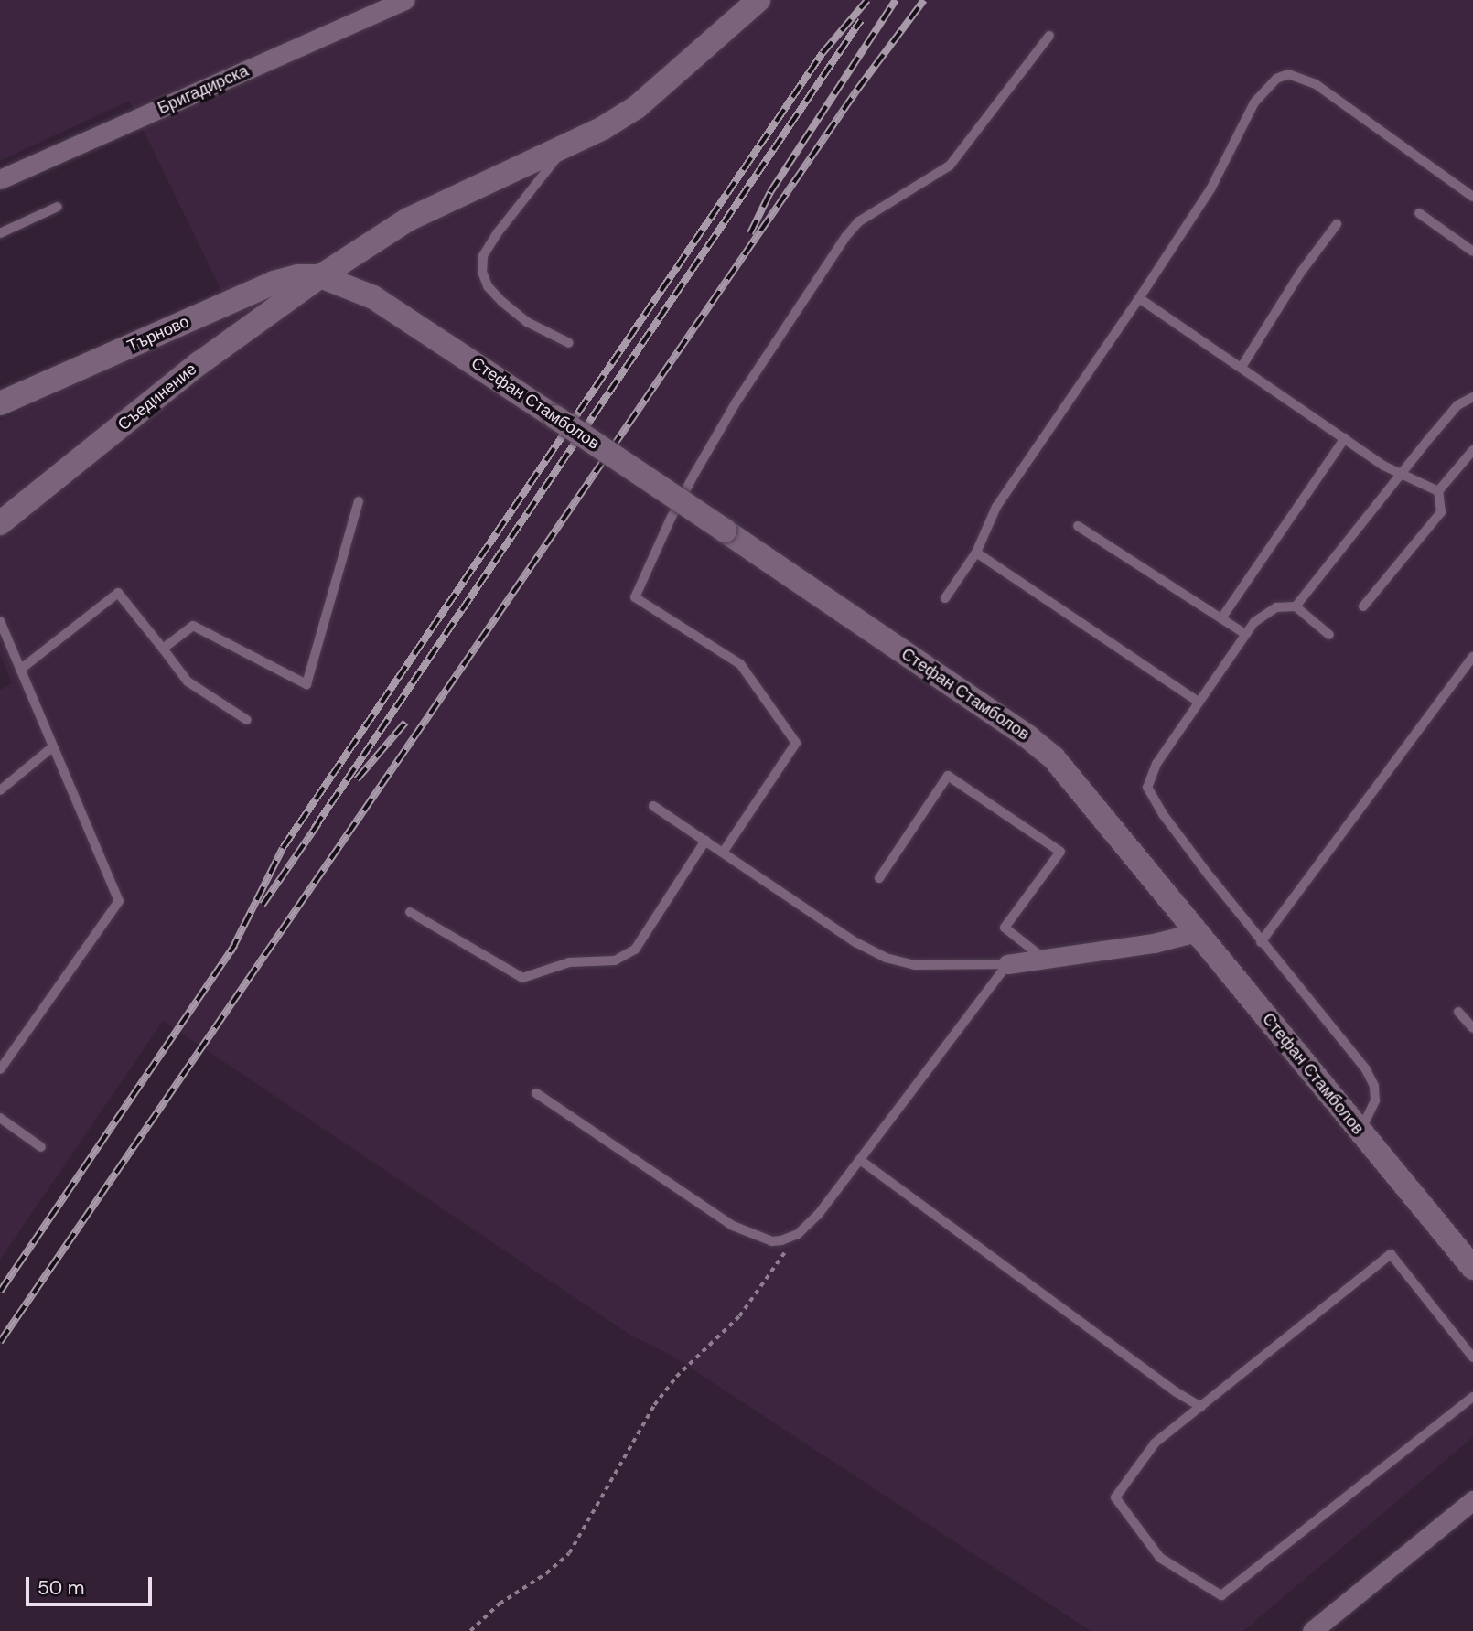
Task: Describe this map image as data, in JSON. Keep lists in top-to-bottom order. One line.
{"streets":{"street":["Бригадирска","Търново","Съединение","Стефан Стамболов"]},"crossings":[["Търново","Съединение"],["Търново","Стефан Стамболов"],["Съединение","Стефан Стамболов"]],"scale_bar":"50 m"}
